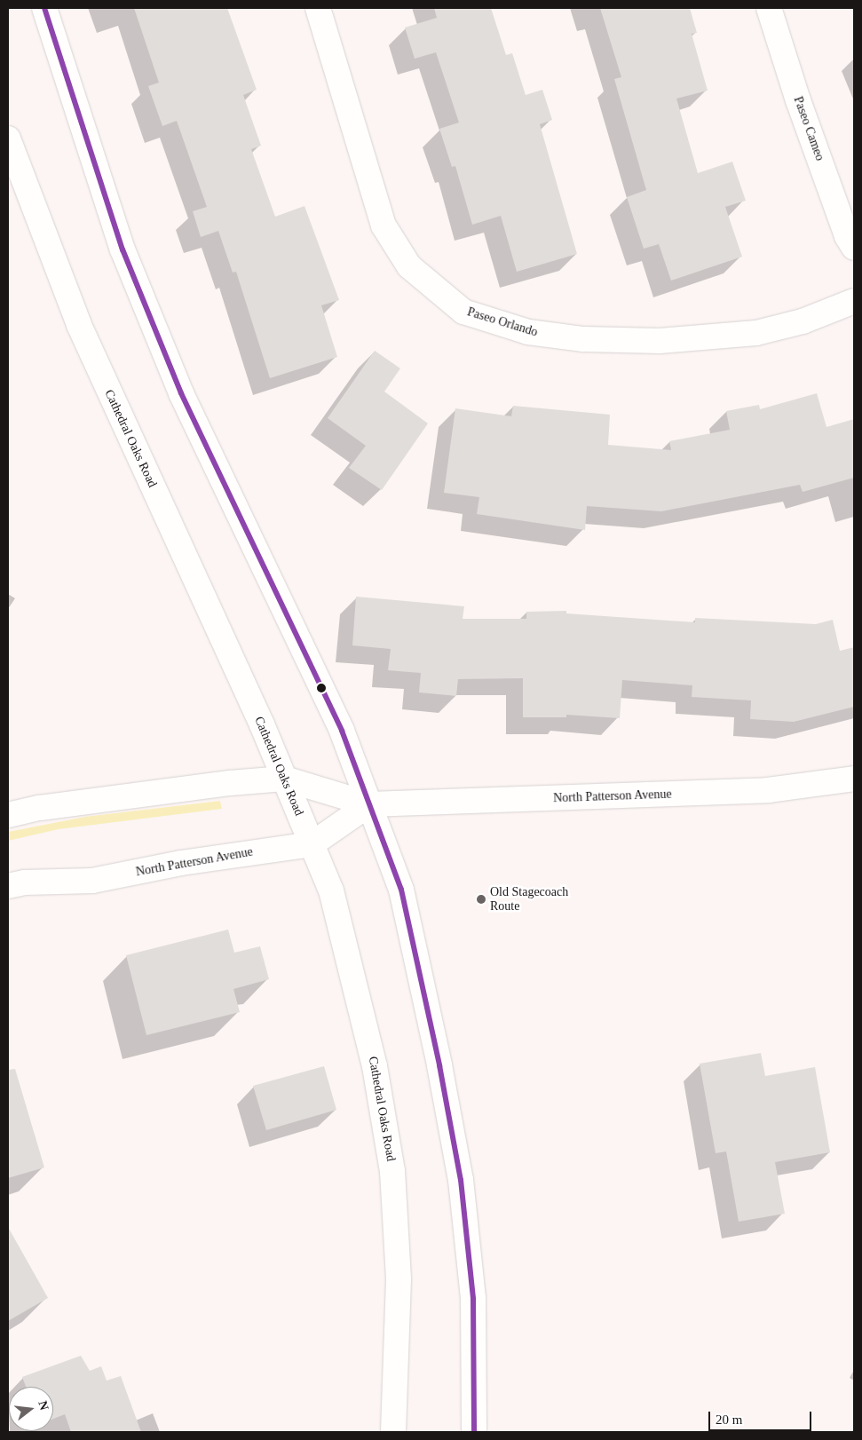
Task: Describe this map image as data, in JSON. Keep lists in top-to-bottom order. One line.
{"streets":{"main road":["Paseo Cameo","Paseo Orlando","Cathedral Oaks Road","North Patterson Avenue"]},"crossings":[["Cathedral Oaks Road","North Patterson Avenue"]],"places":["Old Stagecoach Route"],"scale_bar":"20 m","north":"right"}
